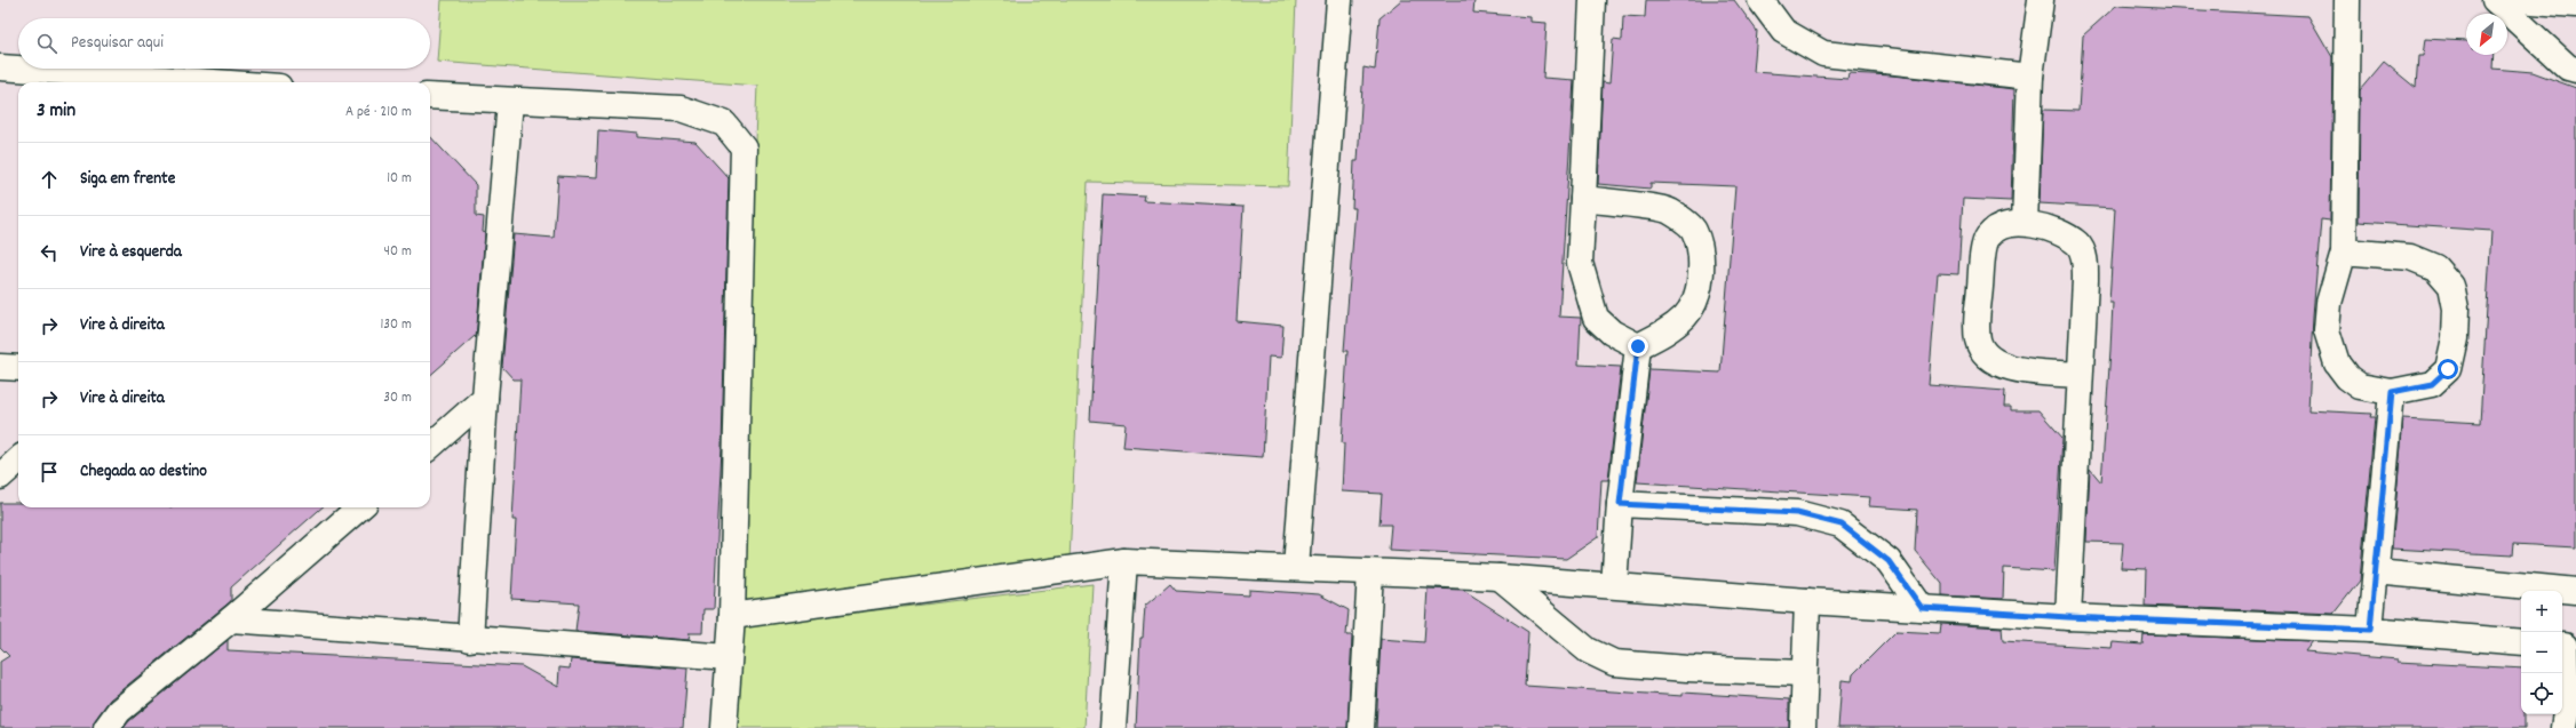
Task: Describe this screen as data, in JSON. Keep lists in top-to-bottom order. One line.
{"north":"bottom left","page":{"search":"Pesquisar aqui","heading":["3 min","A pé · 210 m"],"list":[["Siga em frente","10 m"],["Vire à esquerda","40 m"],["Vire à direita","130 m"],["Vire à direita","30 m"],"Chegada ao destino"],"map_buttons":["+","−"]}}
